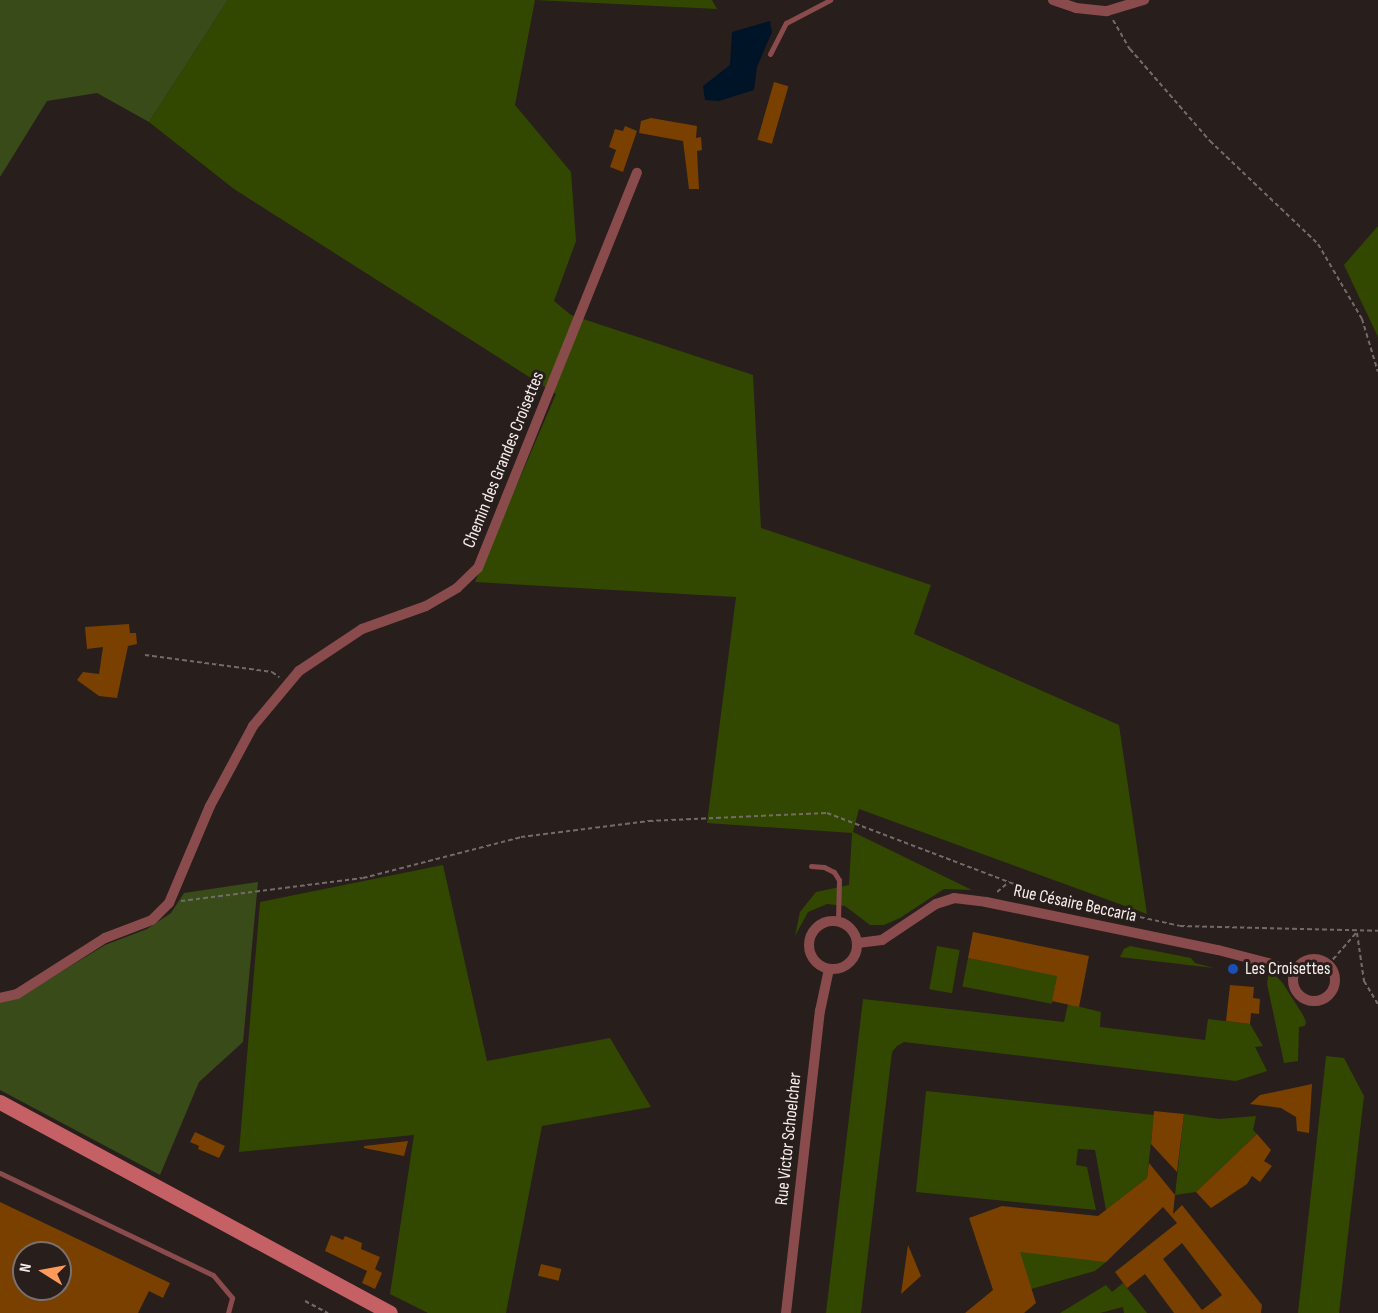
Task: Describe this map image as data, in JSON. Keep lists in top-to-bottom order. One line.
{"streets":{"street":["Chemin des Grandes Croisettes","Rue Césaire Beccaria","Rue Victor Schoelcher"]},"crossings":[["Rue Césaire Beccaria","Rue Victor Schoelcher"]],"places":["Les Croisettes"],"north":"left"}
